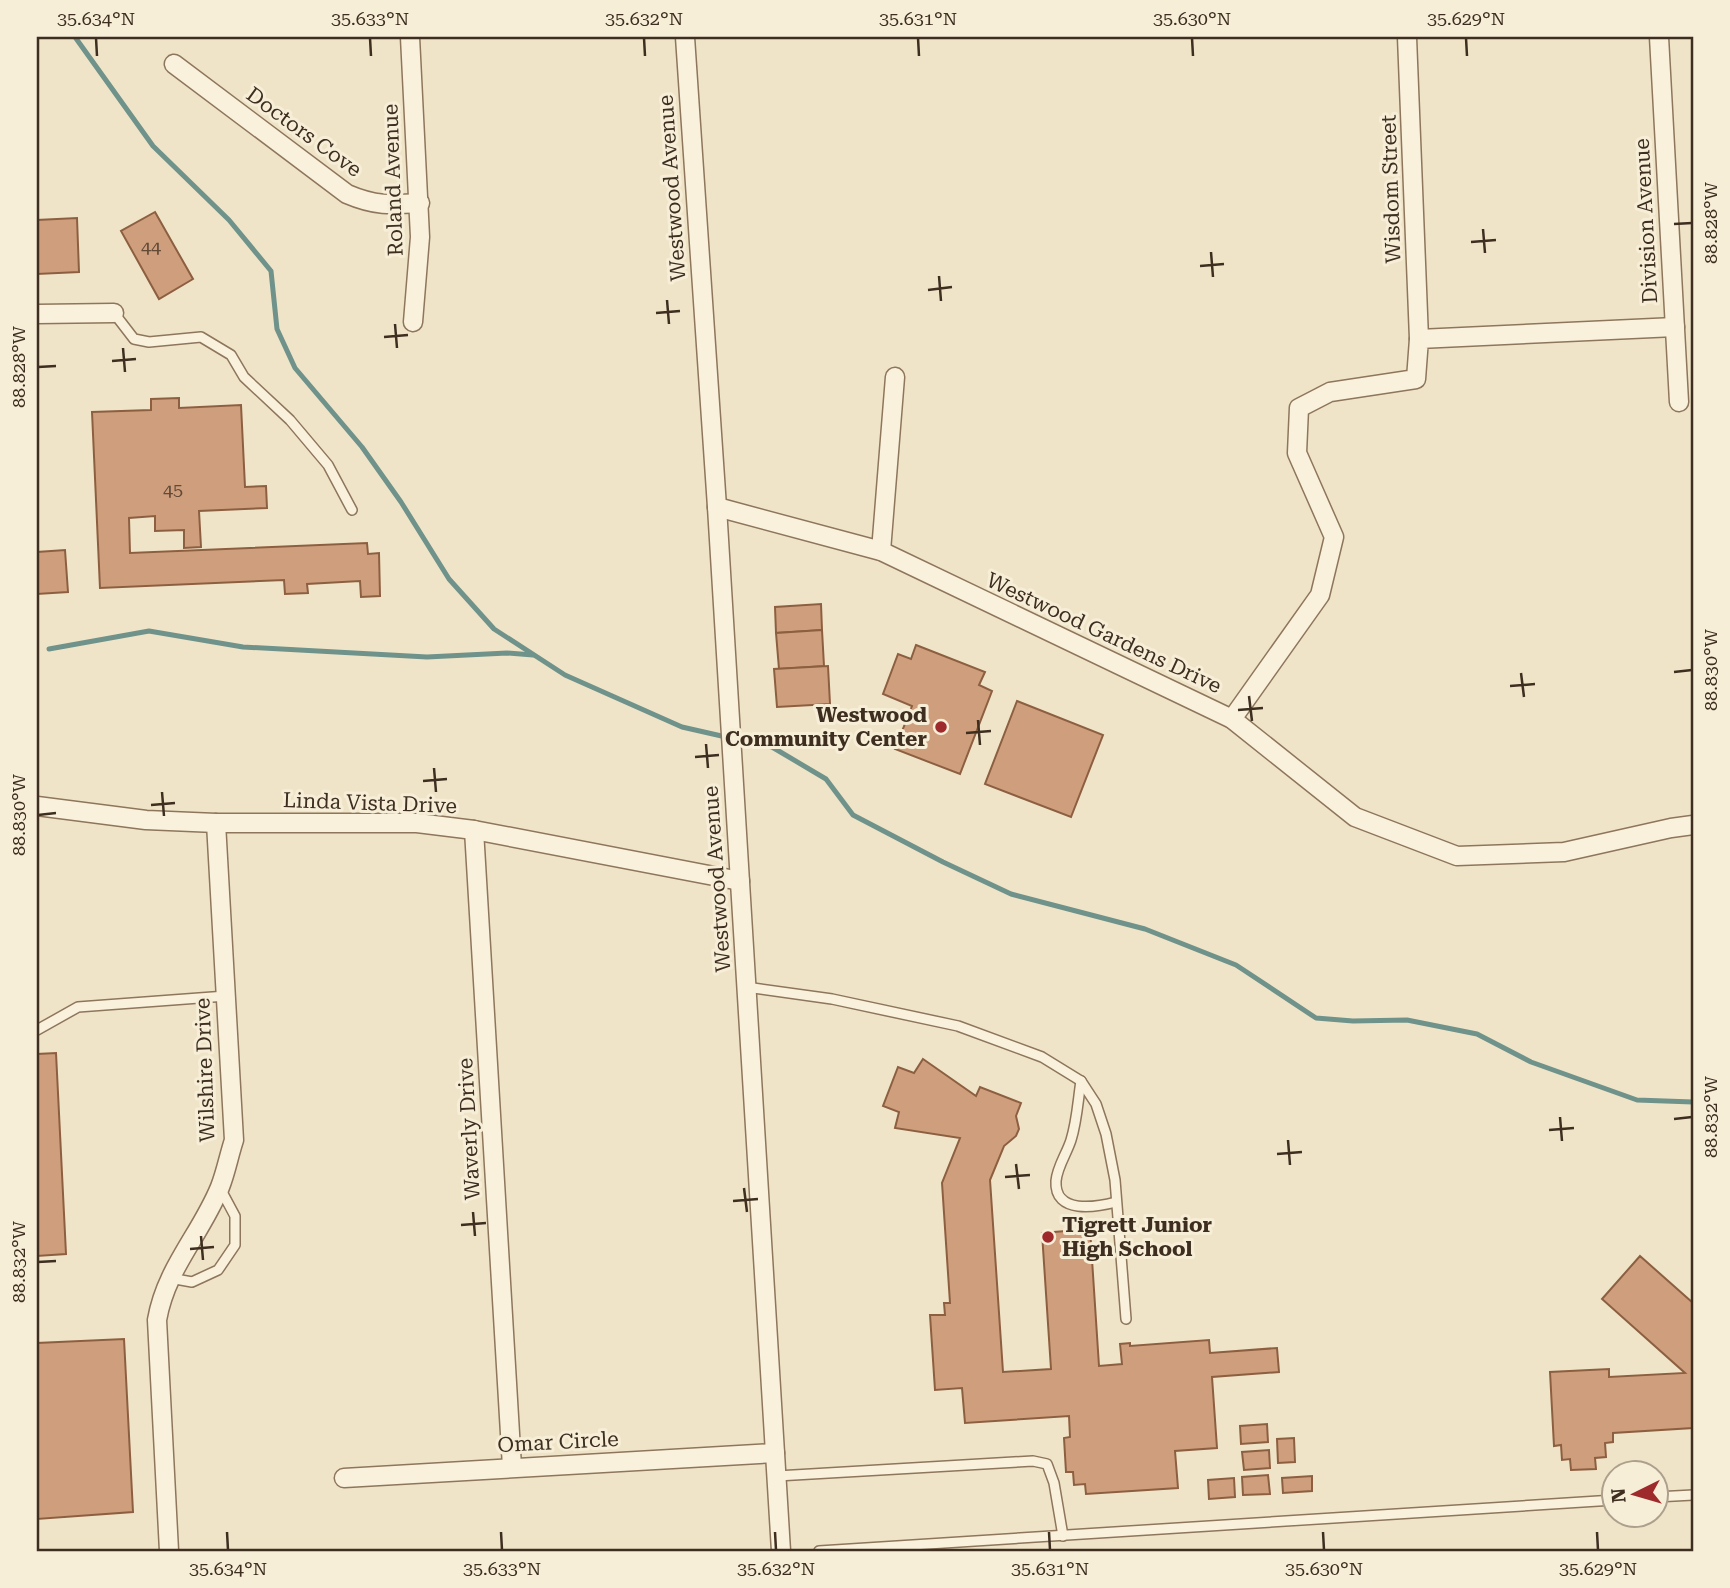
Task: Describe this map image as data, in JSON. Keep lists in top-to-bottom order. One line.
{"streets":{"street":["Doctors Cove","Roland Avenue","Westwood Avenue","Wisdom Street","Division Avenue","Westwood Gardens Drive","Linda Vista Drive","Wilshire Drive","Waverly Drive","Omar Circle"]},"crossings":[["Doctors Cove","Roland Avenue"],["Westwood Avenue","Westwood Gardens Drive"],["Westwood Avenue","Linda Vista Drive"],["Westwood Avenue","Omar Circle"],["Wisdom Street","Westwood Gardens Drive"],["Linda Vista Drive","Wilshire Drive"],["Linda Vista Drive","Waverly Drive"],["Waverly Drive","Omar Circle"]],"places":["Westwood Community Center","Tigrett Junior High School"],"house_numbers":["44","45"],"north":"left","coordinates":["35.634°N","35.633°N","35.632°N","35.631°N","35.630°N","35.629°N","88.828°W","88.830°W","88.832°W"]}
